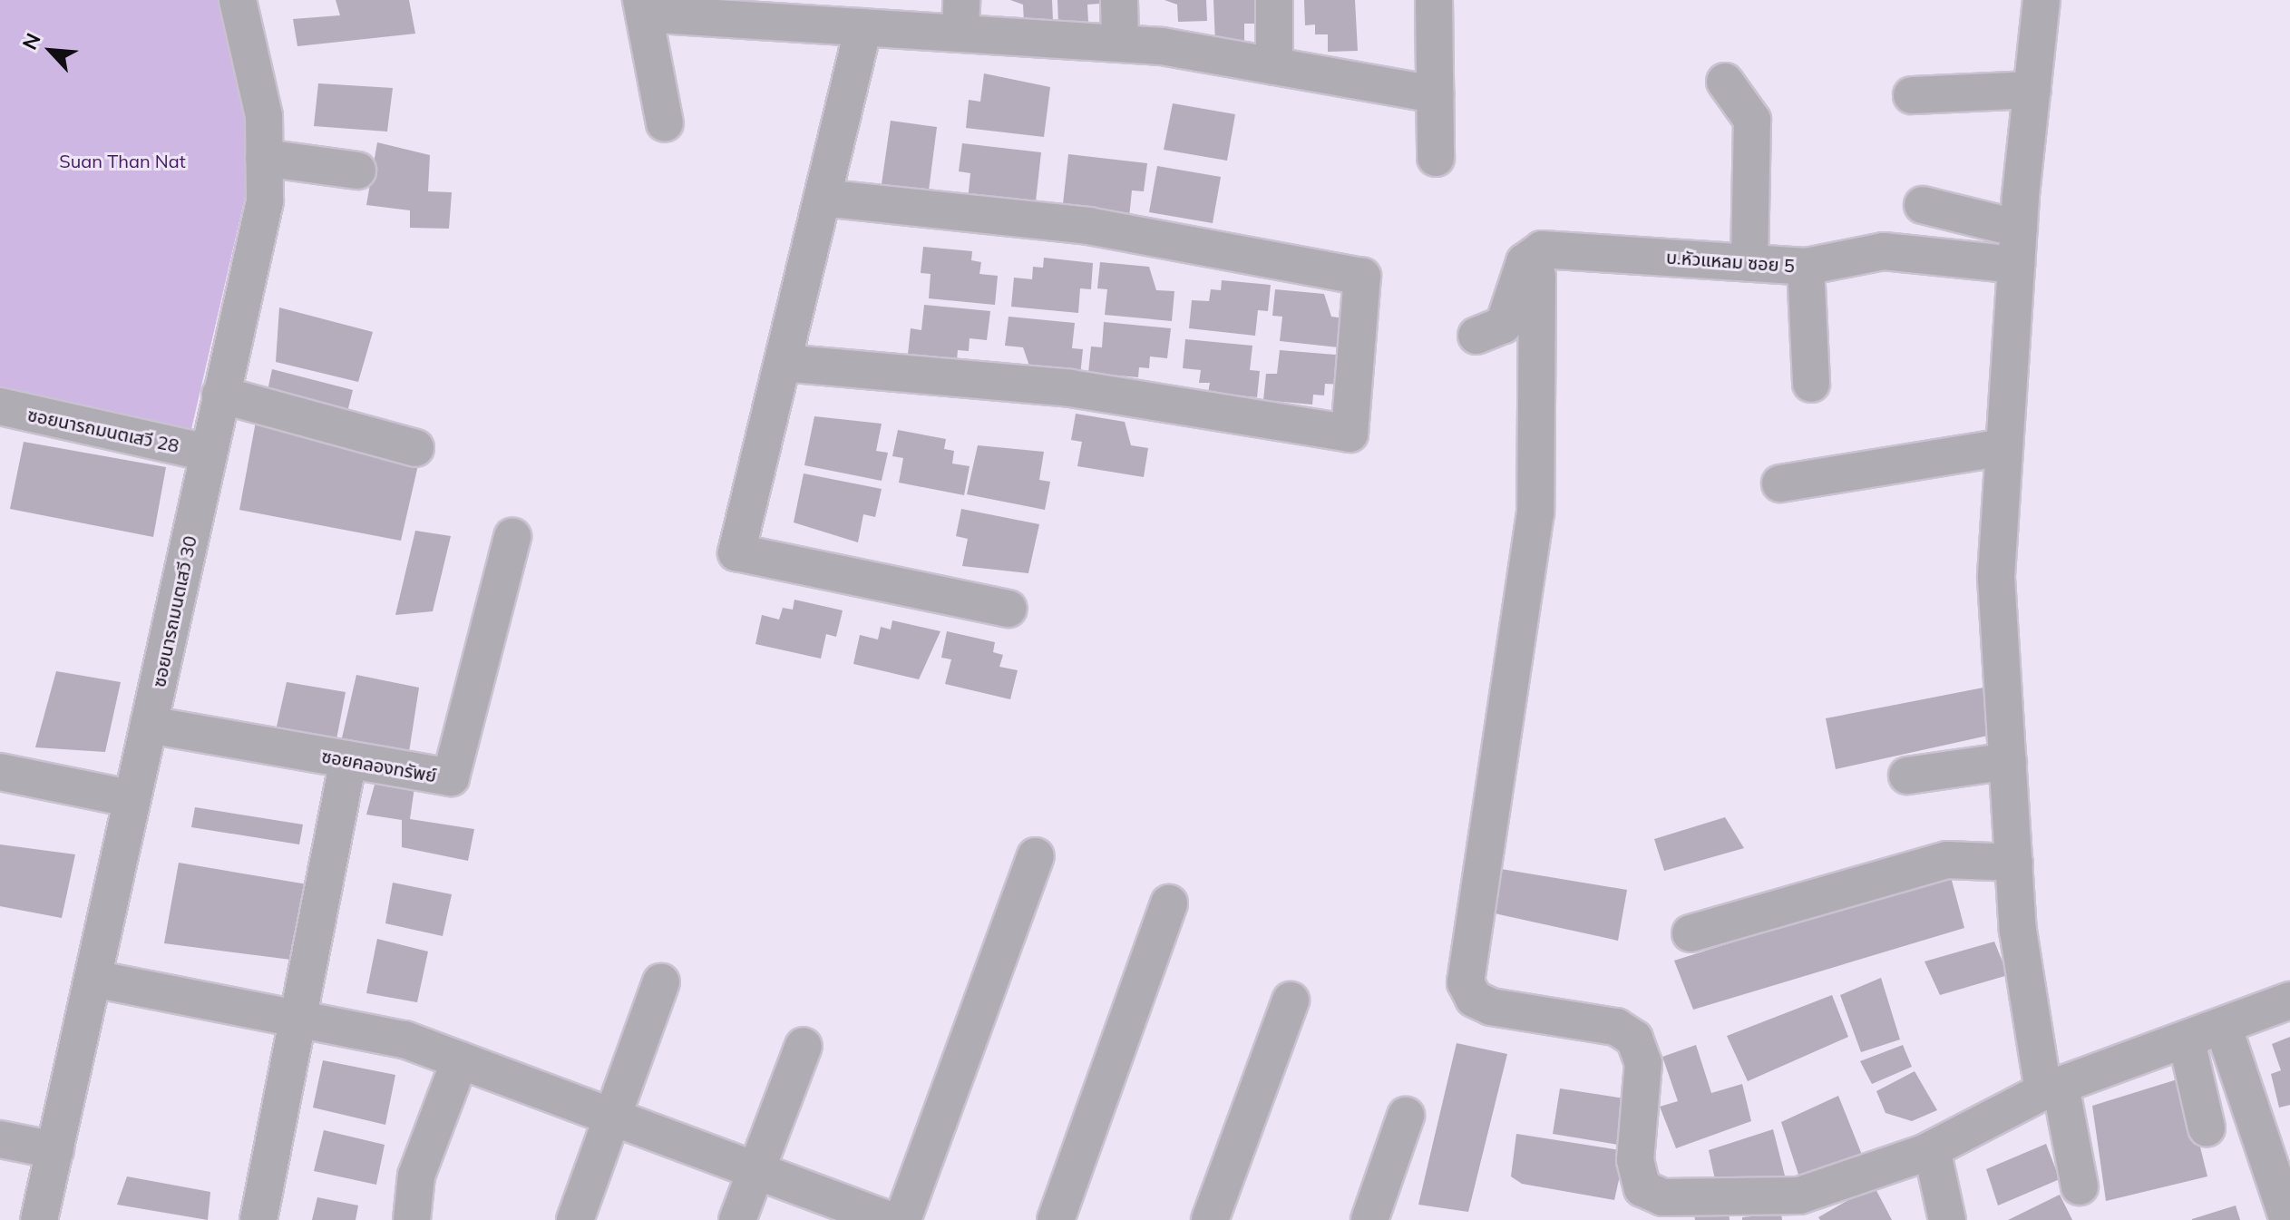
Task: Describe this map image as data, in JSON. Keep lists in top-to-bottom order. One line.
{"streets":{"street":["บ.หัวแหลม ซอย 5","ซอยนารถมนตเสวี 28","ซอยนารถมนตเสวี 30","ซอยคลองทรัพย์"]},"crossings":[["ซอยนารถมนตเสวี 28","ซอยนารถมนตเสวี 30"],["ซอยนารถมนตเสวี 30","ซอยคลองทรัพย์"]],"parks":["Suan Than Nat"],"north":"top left"}
